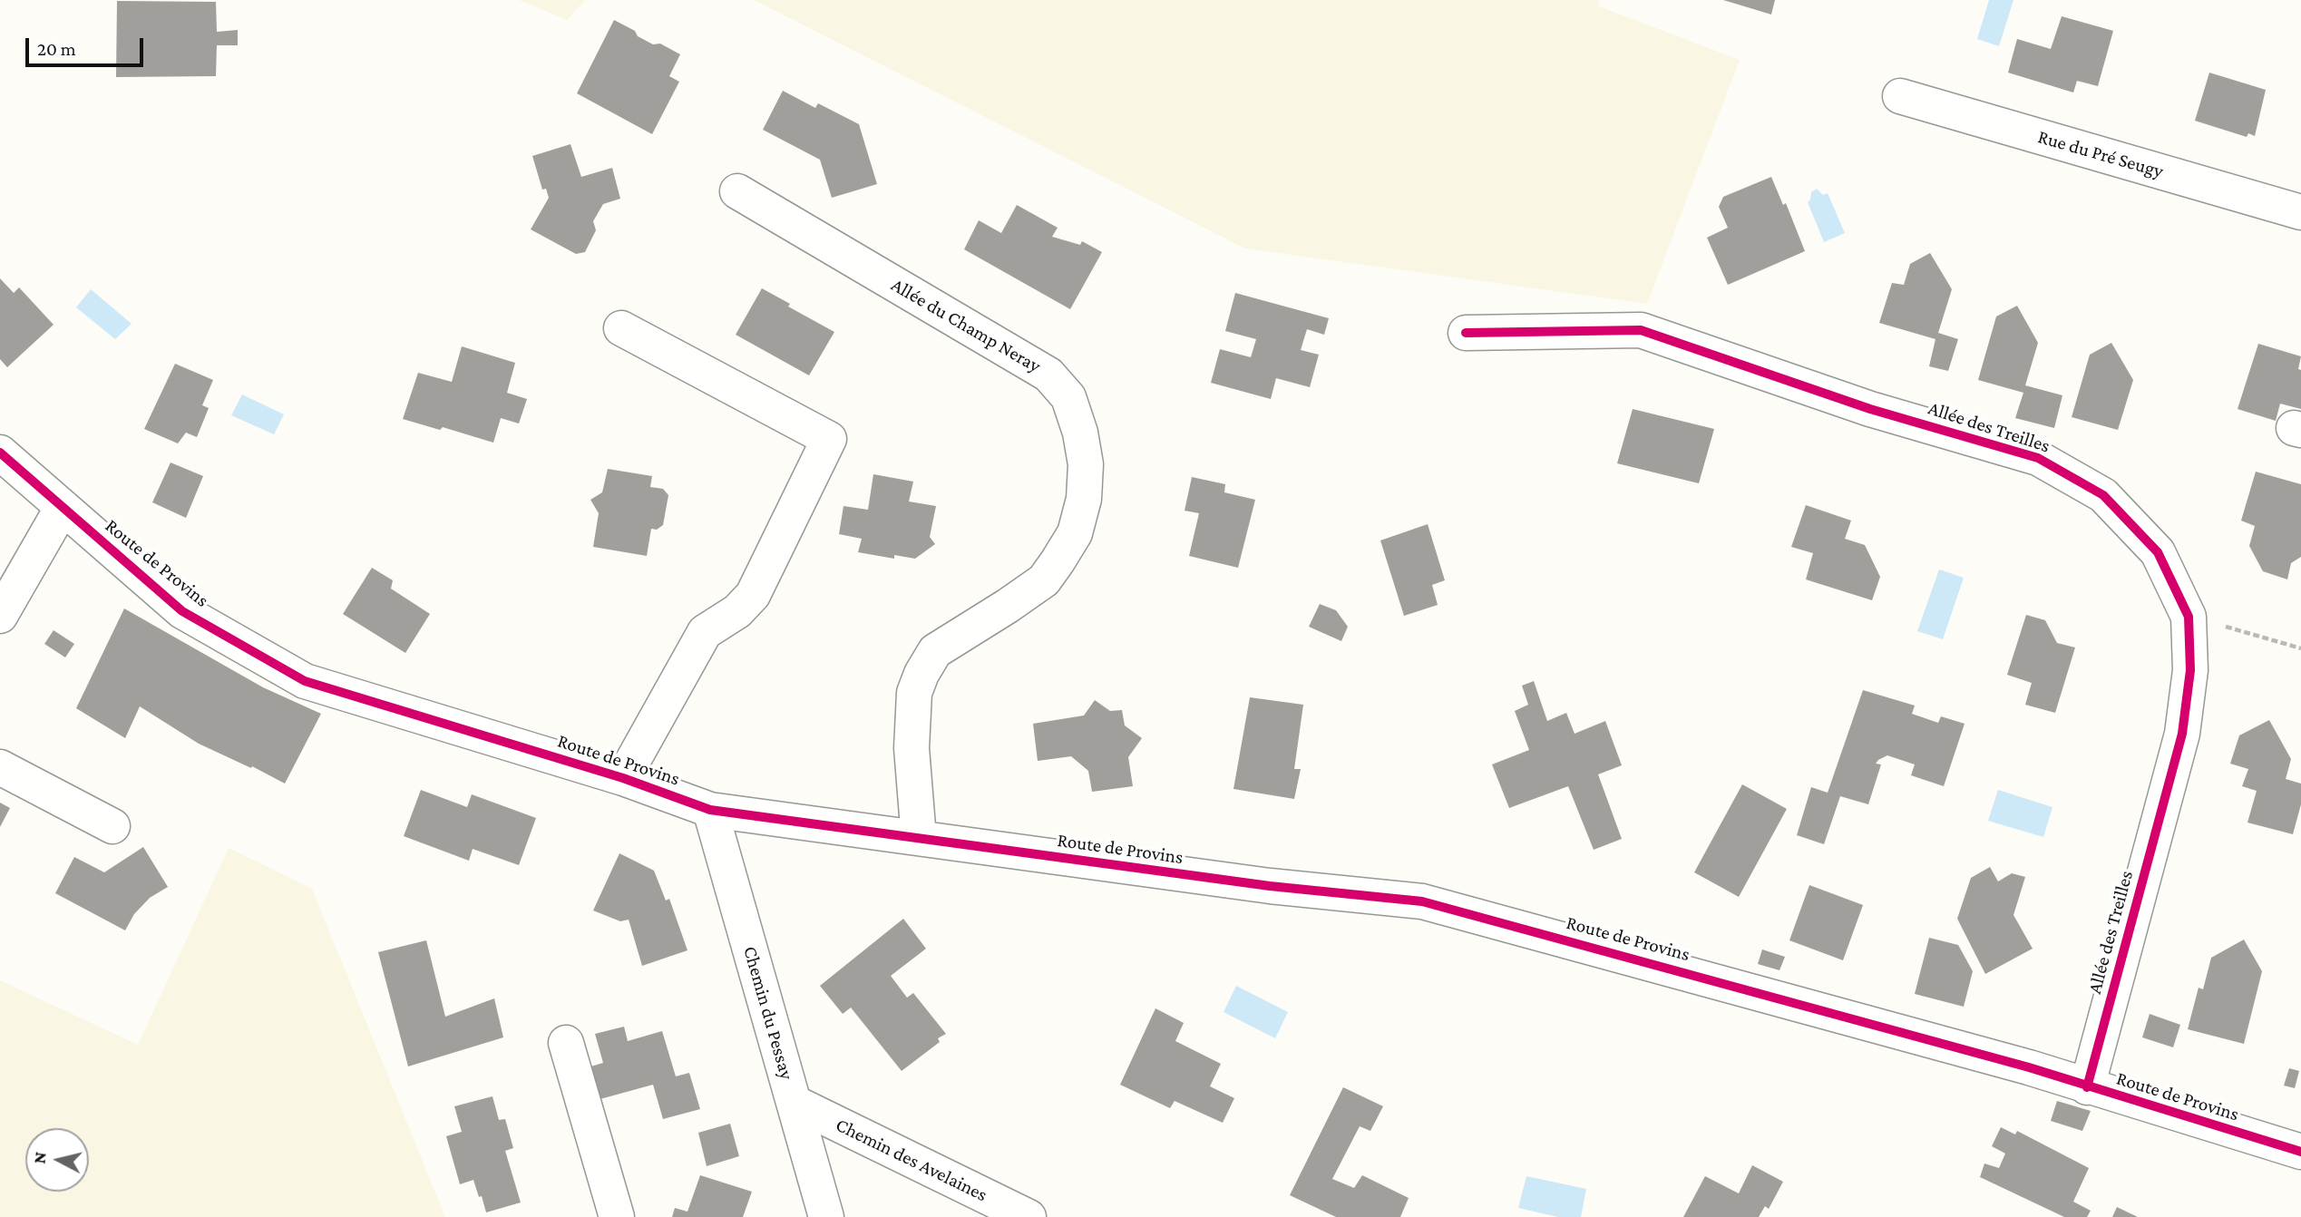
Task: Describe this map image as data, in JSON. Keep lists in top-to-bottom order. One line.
{"streets":{"street":["Rue du Pré Seugy","Allée du Champ Neray","Allée des Treilles","Route de Provins","Chemin du Pessay","Chemin des Avelaines"]},"crossings":[["Allée du Champ Neray","Route de Provins"],["Allée des Treilles","Route de Provins"],["Route de Provins","Chemin du Pessay"],["Chemin du Pessay","Chemin des Avelaines"]],"scale_bar":"20 m","north":"left"}
